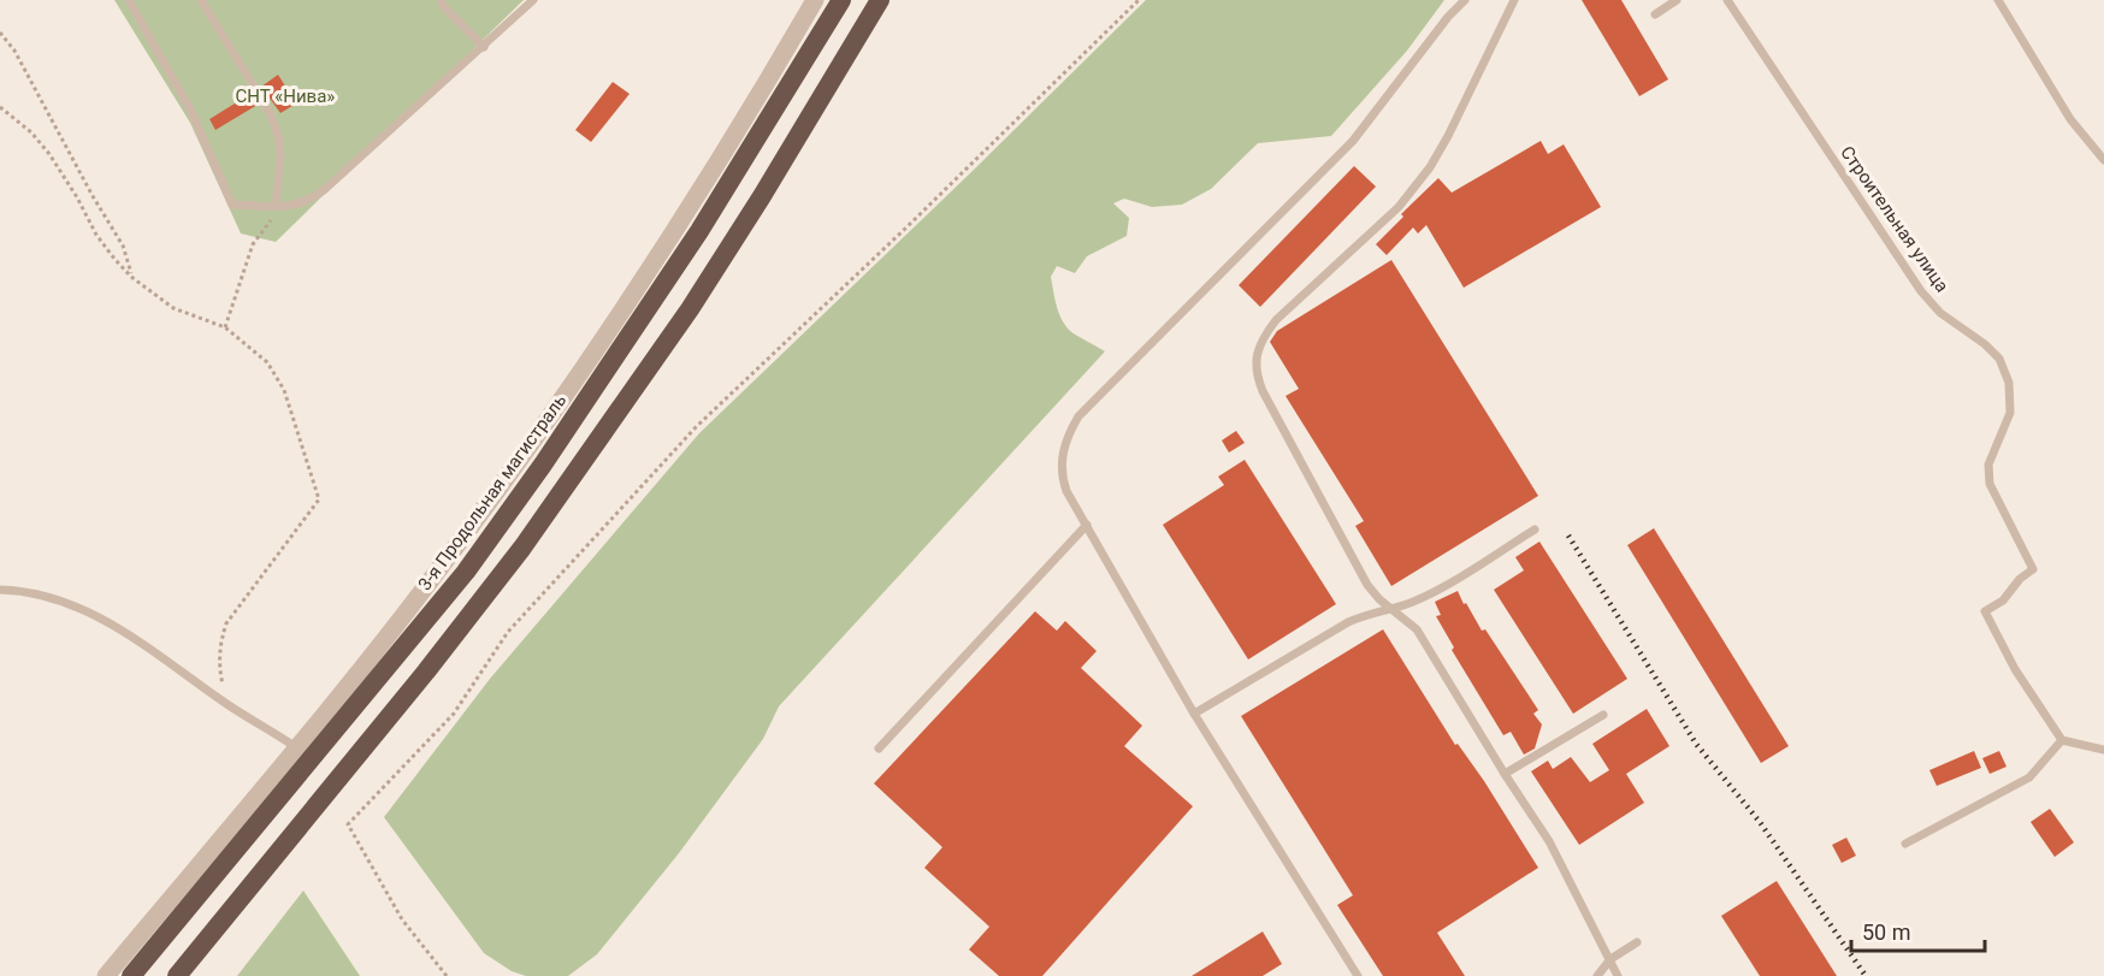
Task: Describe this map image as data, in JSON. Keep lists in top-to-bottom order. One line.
{"streets":{"highway":["3-я Продольная магистраль"],"lane":["Строительная улица"]},"parks":["СНТ «Нива»"],"scale_bar":"50 m"}
